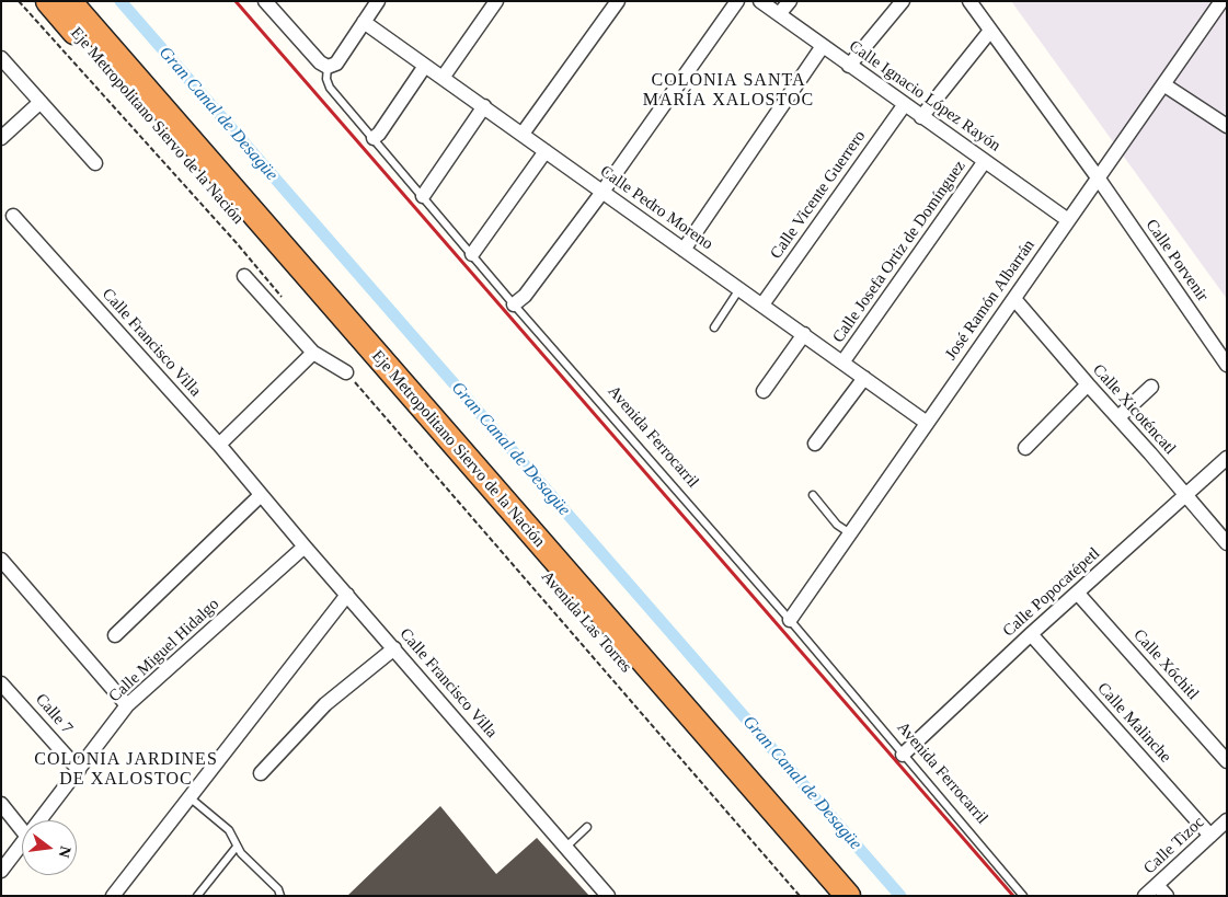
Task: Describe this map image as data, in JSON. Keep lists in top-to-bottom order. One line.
{"streets":{"highway":["Eje Metropolitano Siervo de la Nación"],"street":["Calle Ignacio López Rayón","Calle Vicente Guerrero","Calle Pedro Moreno","Calle Josefa Ortiz de Domínguez","Calle Porvenir","José Ramón Albarrán","Calle Francisco Villa","Calle Xicoténcatl","Calle Popocatépetl","Calle Miguel Hidalgo","Calle Xóchitl","Calle 7","Calle Malinche","Calle Tizoc"],"lane":["Avenida Ferrocarril"],"path":["Avenida Las Torres"]},"crossings":[["Calle Ignacio López Rayón","Calle Vicente Guerrero"],["Calle Ignacio López Rayón","Calle Josefa Ortiz de Domínguez"],["Calle Ignacio López Rayón","José Ramón Albarrán"],["Calle Vicente Guerrero","Calle Pedro Moreno"],["Calle Pedro Moreno","Calle Josefa Ortiz de Domínguez"],["Calle Pedro Moreno","José Ramón Albarrán"],["Calle Porvenir","José Ramón Albarrán"],["José Ramón Albarrán","Calle Xicoténcatl"],["José Ramón Albarrán","Avenida Ferrocarril"],["Calle Francisco Villa","Calle Miguel Hidalgo"],["Calle Xicoténcatl","Calle Popocatépetl"],["Avenida Ferrocarril","Calle Popocatépetl"],["Calle Popocatépetl","Calle Xóchitl"],["Calle Popocatépetl","Calle Malinche"],["Calle Miguel Hidalgo","Calle 7"],["Calle Malinche","Calle Tizoc"]],"districts":["COLONIA SANTA MARÍA XALOSTOC","COLONIA JARDINES DE XALOSTOC"],"water":["Gran Canal de Desagüe"],"north":"right"}
